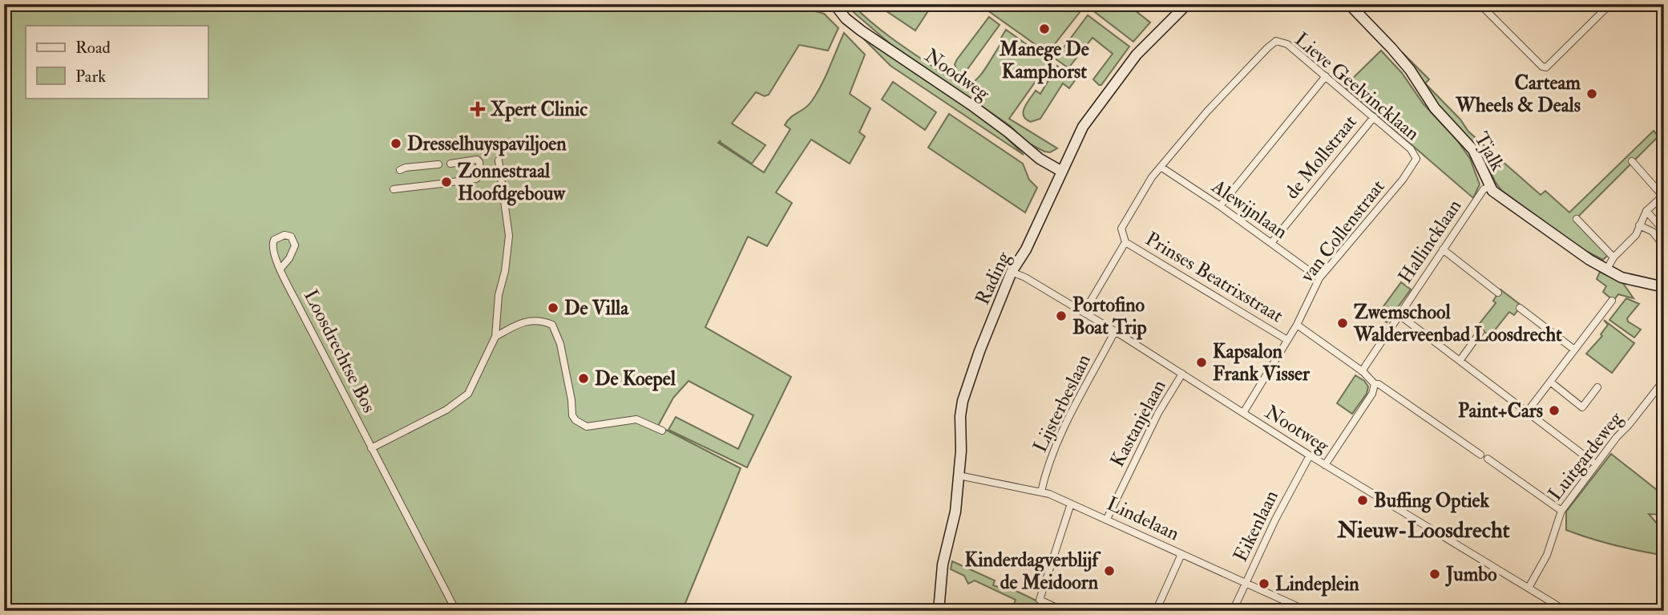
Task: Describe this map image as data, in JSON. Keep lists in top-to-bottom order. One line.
{"streets":{"main road":["Noodweg","Tjalk","Rading"],"street":["Lieve Geelvincklaan","de Mollstraat","Alewijnlaan","van Collenstraat","Hallincklaan","Prinses Beatrixstraat","Loosdrechtse Bos","Lijsterbeslaan","Kastanjelaan","Nootweg","Luitgardeweg","Lindelaan","Eikenlaan"]},"crossings":[["Noodweg","Rading"],["Lieve Geelvincklaan","de Mollstraat"],["Lieve Geelvincklaan","Alewijnlaan"],["Lieve Geelvincklaan","van Collenstraat"],["Tjalk","Hallincklaan"],["de Mollstraat","Alewijnlaan"],["Alewijnlaan","van Collenstraat"],["van Collenstraat","Prinses Beatrixstraat"],["van Collenstraat","Nootweg"],["Rading","Nootweg"],["Rading","Lindelaan"],["Lijsterbeslaan","Nootweg"],["Lijsterbeslaan","Lindelaan"],["Kastanjelaan","Nootweg"],["Kastanjelaan","Lindelaan"],["Nootweg","Luitgardeweg"],["Nootweg","Eikenlaan"],["Lindelaan","Eikenlaan"]],"districts":["Nieuw-Loosdrecht"],"places":{"other":["Manege De Kamphorst","Carteam Wheels & Deals","Dresselhuyspaviljoen","Zonnestraal Hoofdgebouw","De Villa","Portofino Boat Trip","Zwemschool Walderveenbad Loosdrecht","Kapsalon Frank Visser","De Koepel","Paint+Cars","Buffing Optiek","Kinderdagverblijf de Meidoorn","Jumbo","Lindeplein"],"health":["Xpert Clinic"]},"legend":["Road","Park"]}
